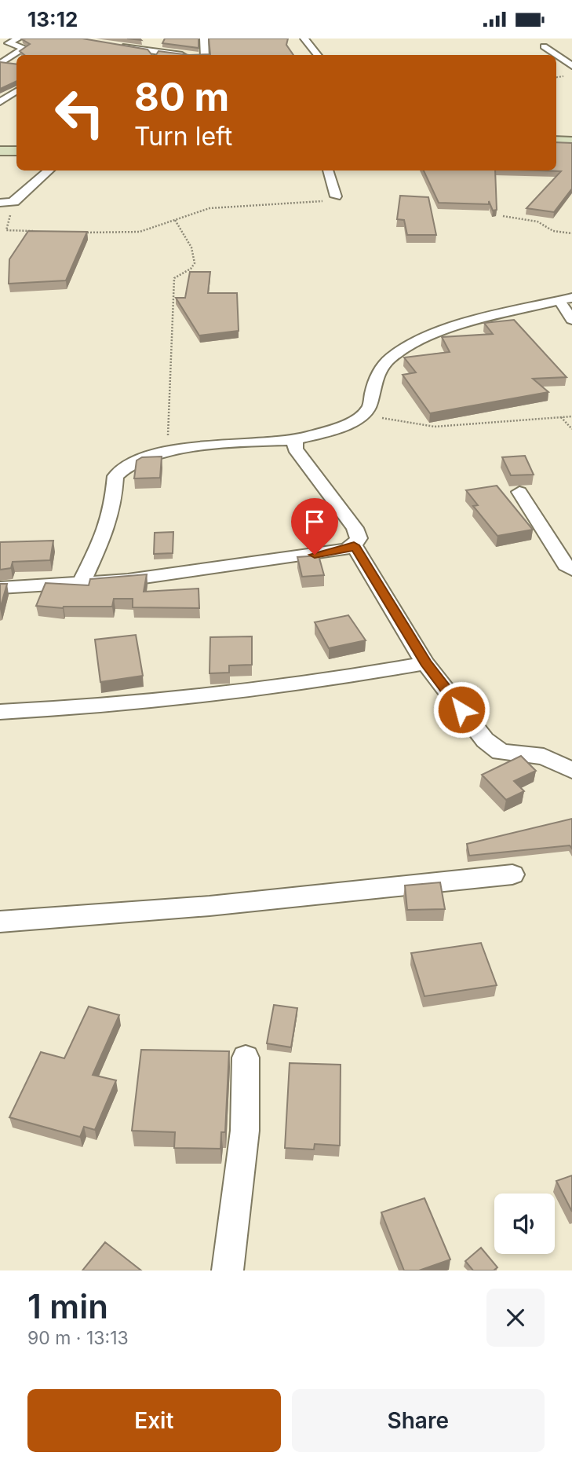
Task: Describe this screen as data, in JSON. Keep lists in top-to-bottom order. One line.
{"page":{"status":"13:12","turn":["80 m","Turn left"],"heading":["1 min","90 m · 13:13"],"buttons":["Exit","Share"]}}
